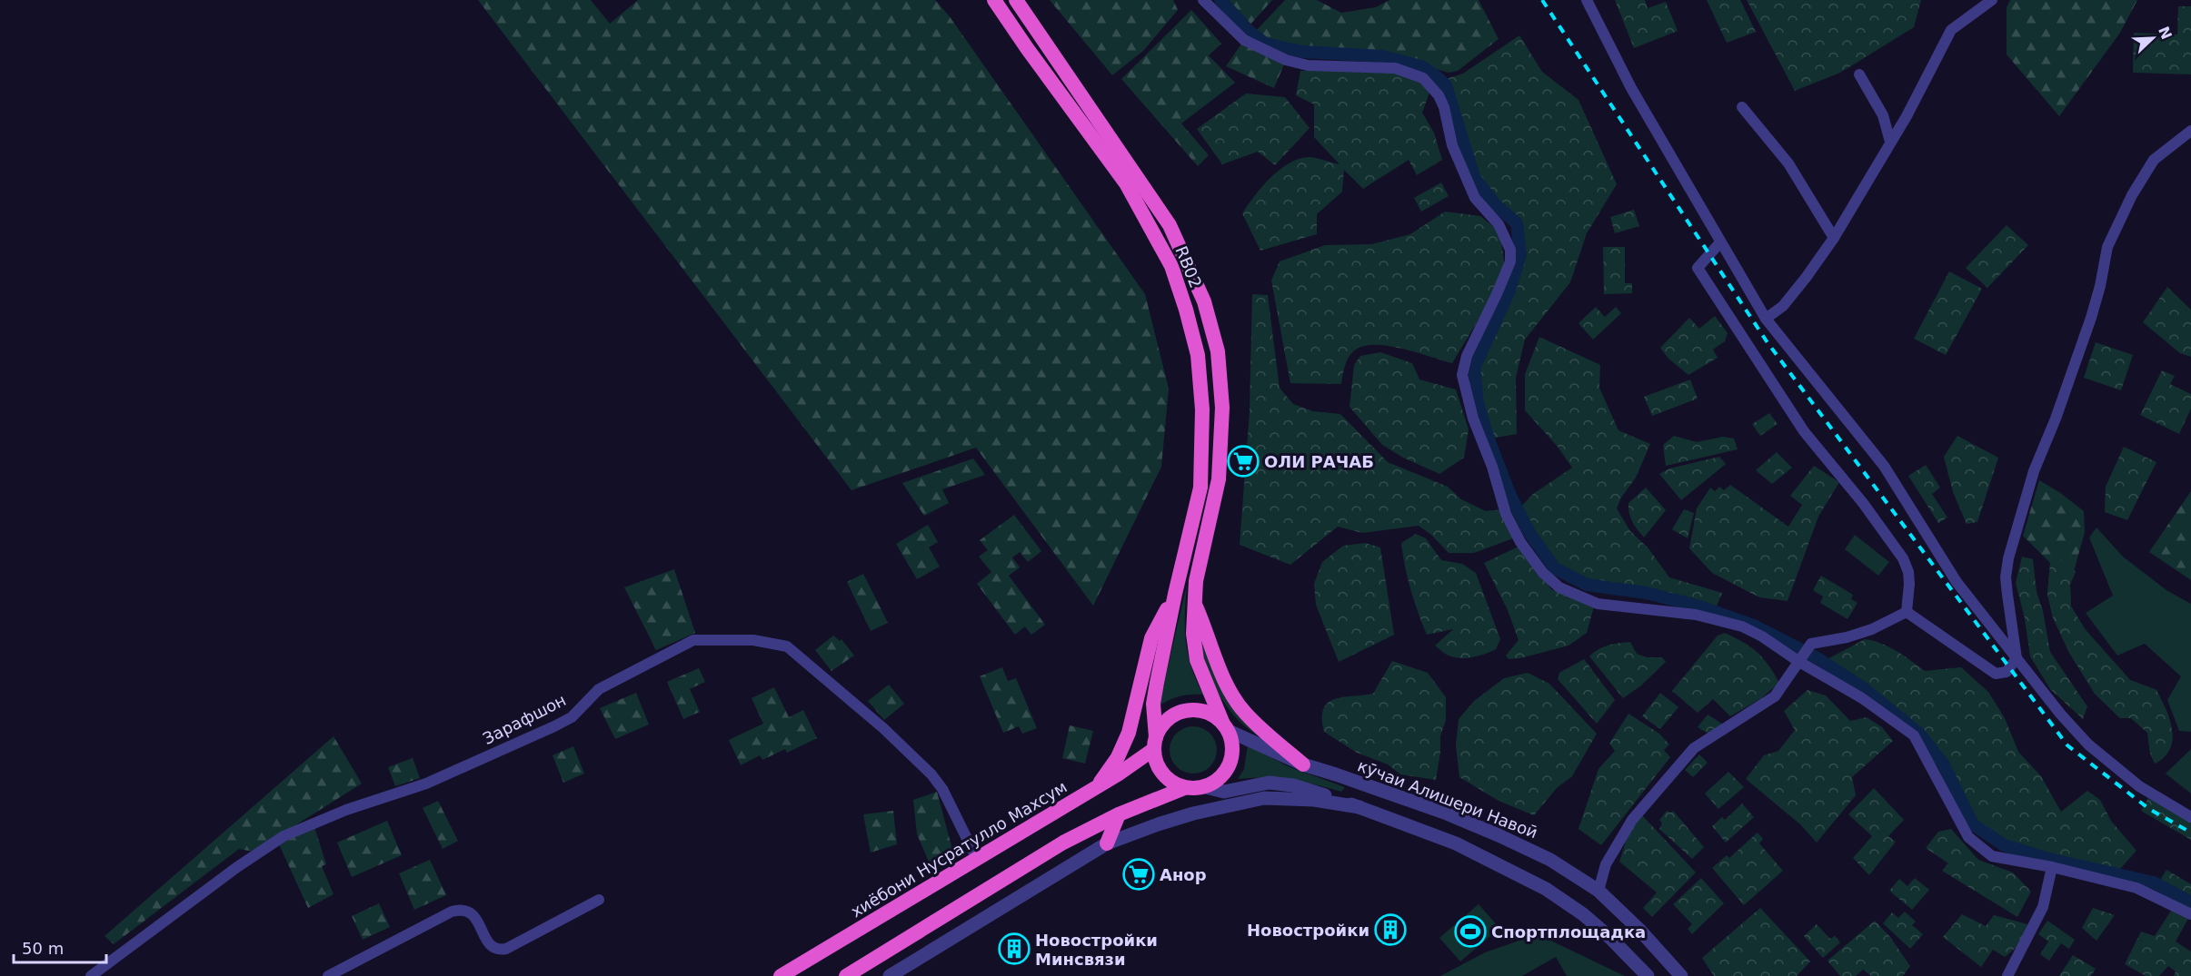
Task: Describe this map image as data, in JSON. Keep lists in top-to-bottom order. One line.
{"streets":{"highway":["RB02","хиёбони Нусратулло Махсум"],"street":["Зарафшон","кӯчаи Алишери Навоӣ"]},"crossings":[["RB02","кӯчаи Алишери Навоӣ"],["RB02","хиёбони Нусратулло Махсум"],["Зарафшон","хиёбони Нусратулло Махсум"],["кӯчаи Алишери Навоӣ","хиёбони Нусратулло Махсум"]],"places":{"supermarket":["ОЛИ РАЧАБ","Анор"],"building":["Новостройки","Новостройки Минсвязи"],"sports":["Спортплощадка"]},"scale_bar":"50 m","north":"top right"}
